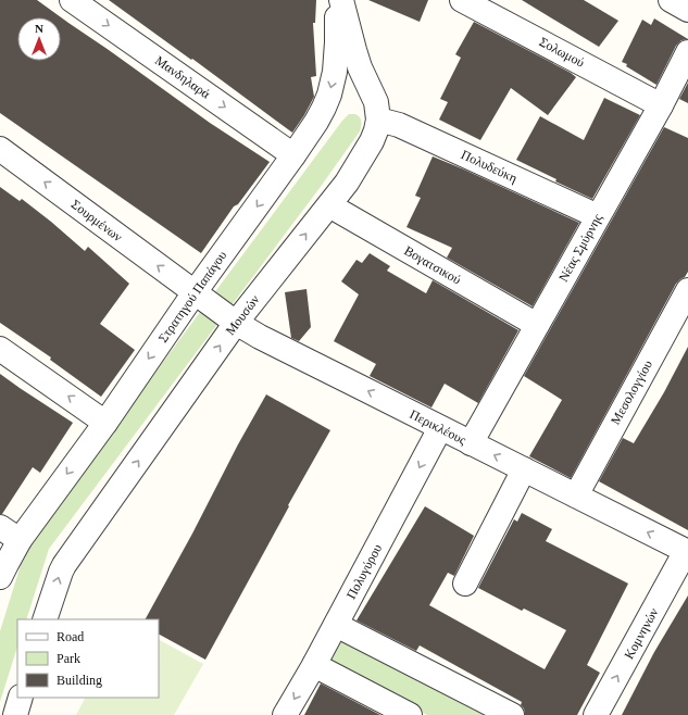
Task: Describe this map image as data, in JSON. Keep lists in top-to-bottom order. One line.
{"streets":{"street":["Σολωμού","Μανδηλαρά","Πολυδεύκη","Σουρμένων","Νέας Σμύρνης","Βογατσικού","Στρατηγού Παπάγου","Μουσών","Μεσολογγίου","Περικλέους","Πολυγύρου","Κομνηνών"]},"crossings":[["Σολωμού","Νέας Σμύρνης"],["Μανδηλαρά","Στρατηγού Παπάγου"],["Πολυδεύκη","Νέας Σμύρνης"],["Πολυδεύκη","Μουσών"],["Σουρμένων","Στρατηγού Παπάγου"],["Σουρμένων","Περικλέους"],["Νέας Σμύρνης","Βογατσικού"],["Νέας Σμύρνης","Περικλέους"],["Βογατσικού","Μουσών"],["Στρατηγού Παπάγου","Περικλέους"],["Μουσών","Περικλέους"],["Μεσολογγίου","Περικλέους"],["Περικλέους","Πολυγύρου"],["Περικλέους","Κομνηνών"]],"one_way":["Μανδηλαρά","Στρατηγού Παπάγου","Μουσών","Περικλέους"],"legend":["Road","Park","Building"],"north":"top"}
